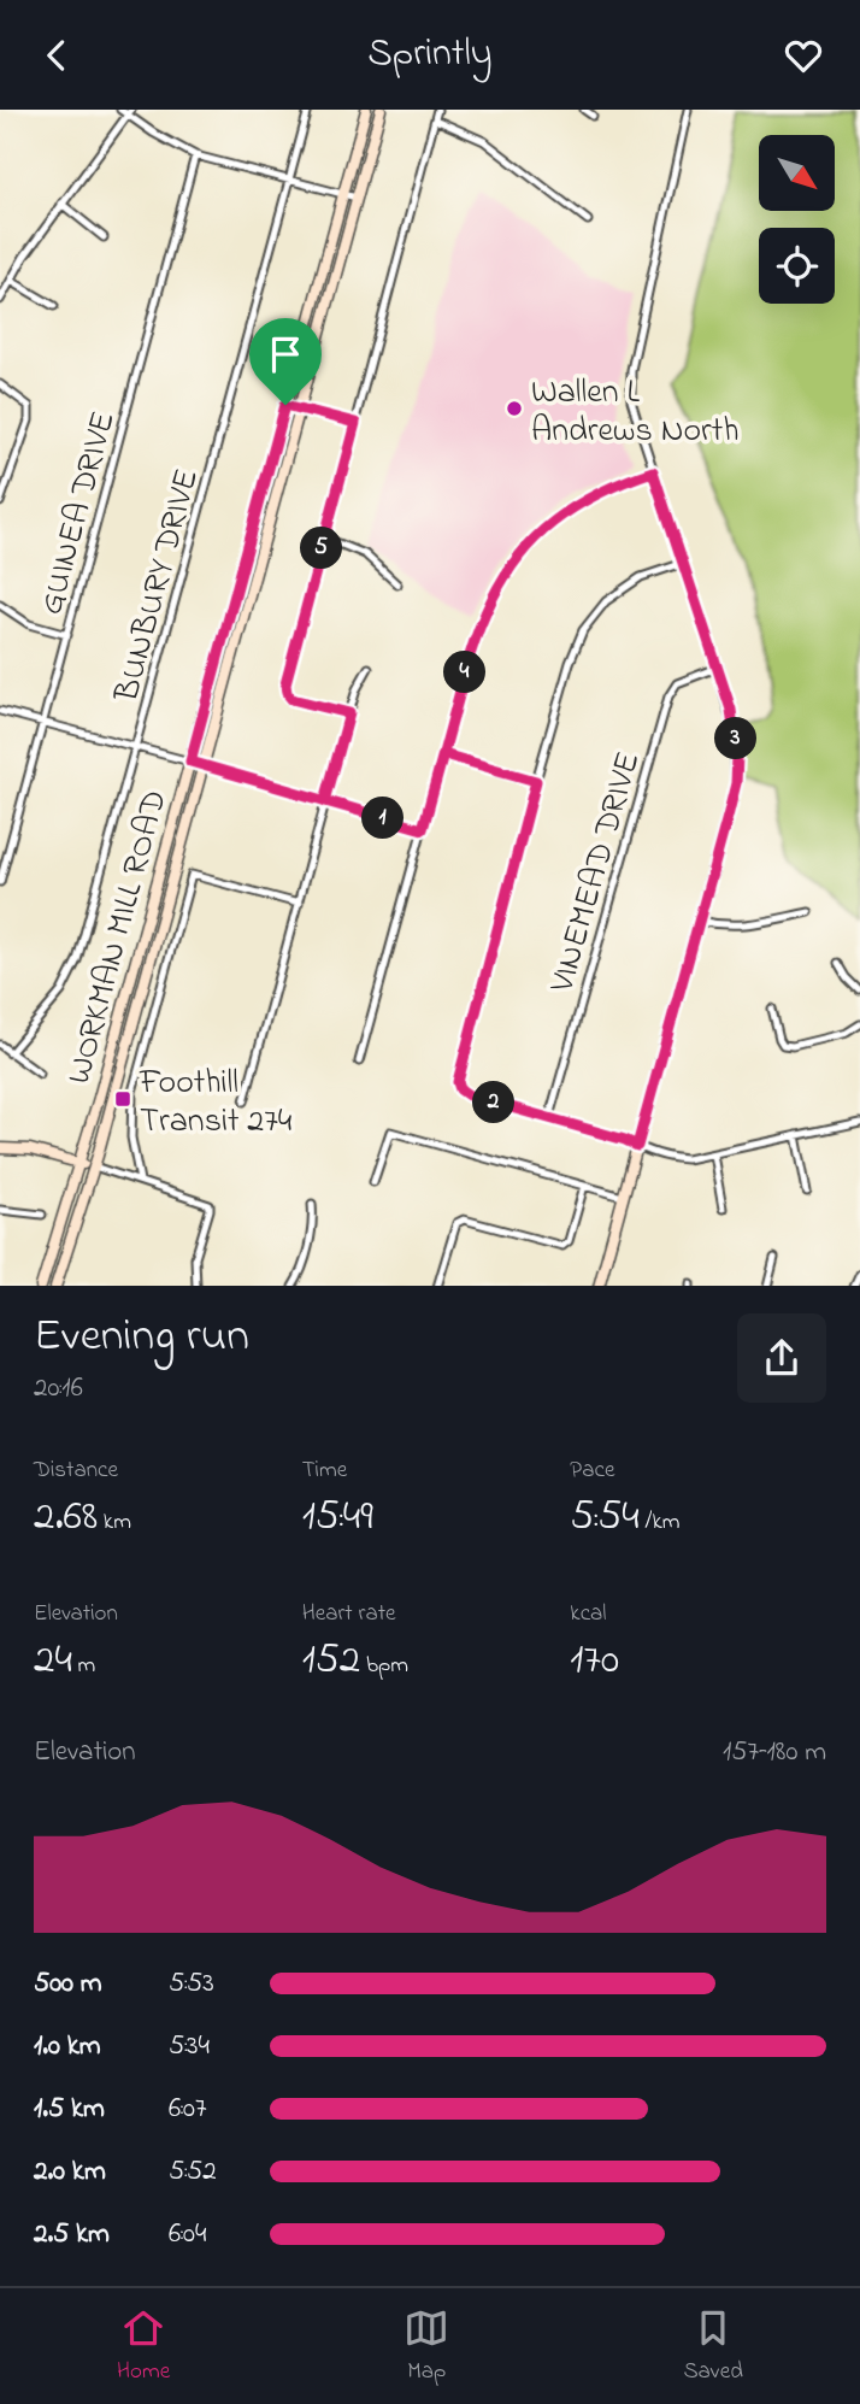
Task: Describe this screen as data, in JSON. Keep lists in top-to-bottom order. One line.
{"streets":{"main road":["WORKMAN MILL ROAD"],"street":["GUINEA DRIVE","BUNBURY DRIVE","VINEMEAD DRIVE"]},"places":{"other":["Wallen L Andrews North"],"transit":["Foothill Transit 274"]},"north":"bottom right","page":{"header":"Sprintly","pins":["5","4","3","1","2"],"heading":["Evening run","20:16"],"stats":[["Distance","2.68 km"],["Time","15:49"],["Pace","5:54 /km"],["Elevation","24 m"],["Heart rate","152 bpm"],["kcal","170"]],"chart":["Elevation","157–180 m"],"list":[{"name":"500 m","note":"5:53"},{"name":"1.0 km","note":"5:34"},{"name":"1.5 km","note":"6:07"},{"name":"2.0 km","note":"5:52"},{"name":"2.5 km","note":"6:04"}],"tabs":["Home","Map","Saved"]}}
